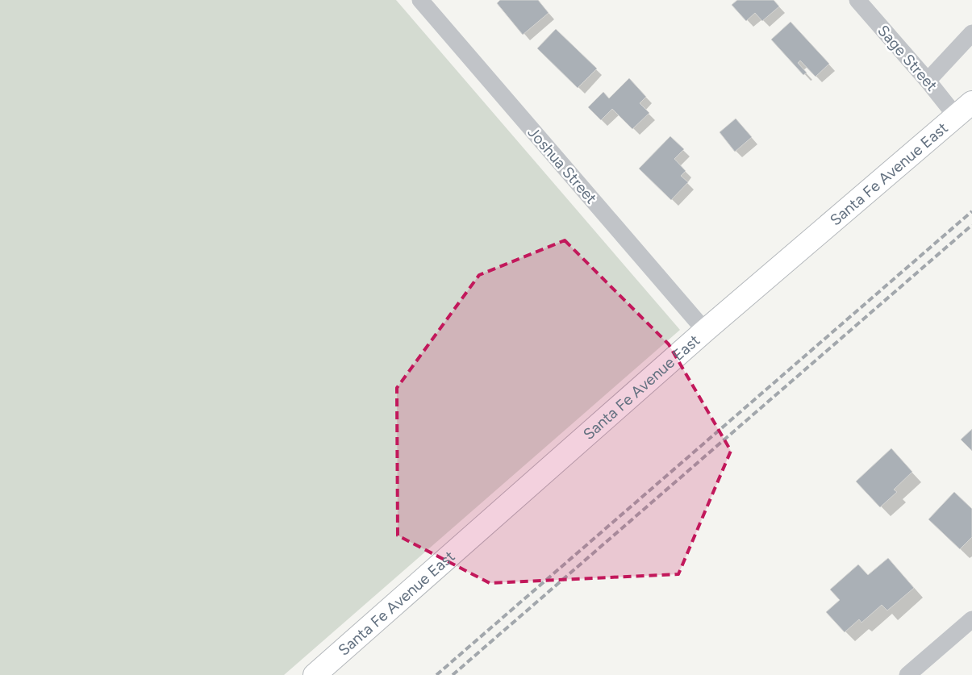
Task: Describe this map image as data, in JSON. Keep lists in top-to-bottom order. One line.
{"streets":{"street":["Sage Street","Joshua Street","Santa Fe Avenue East"]},"crossings":[["Sage Street","Santa Fe Avenue East"],["Joshua Street","Santa Fe Avenue East"]]}
